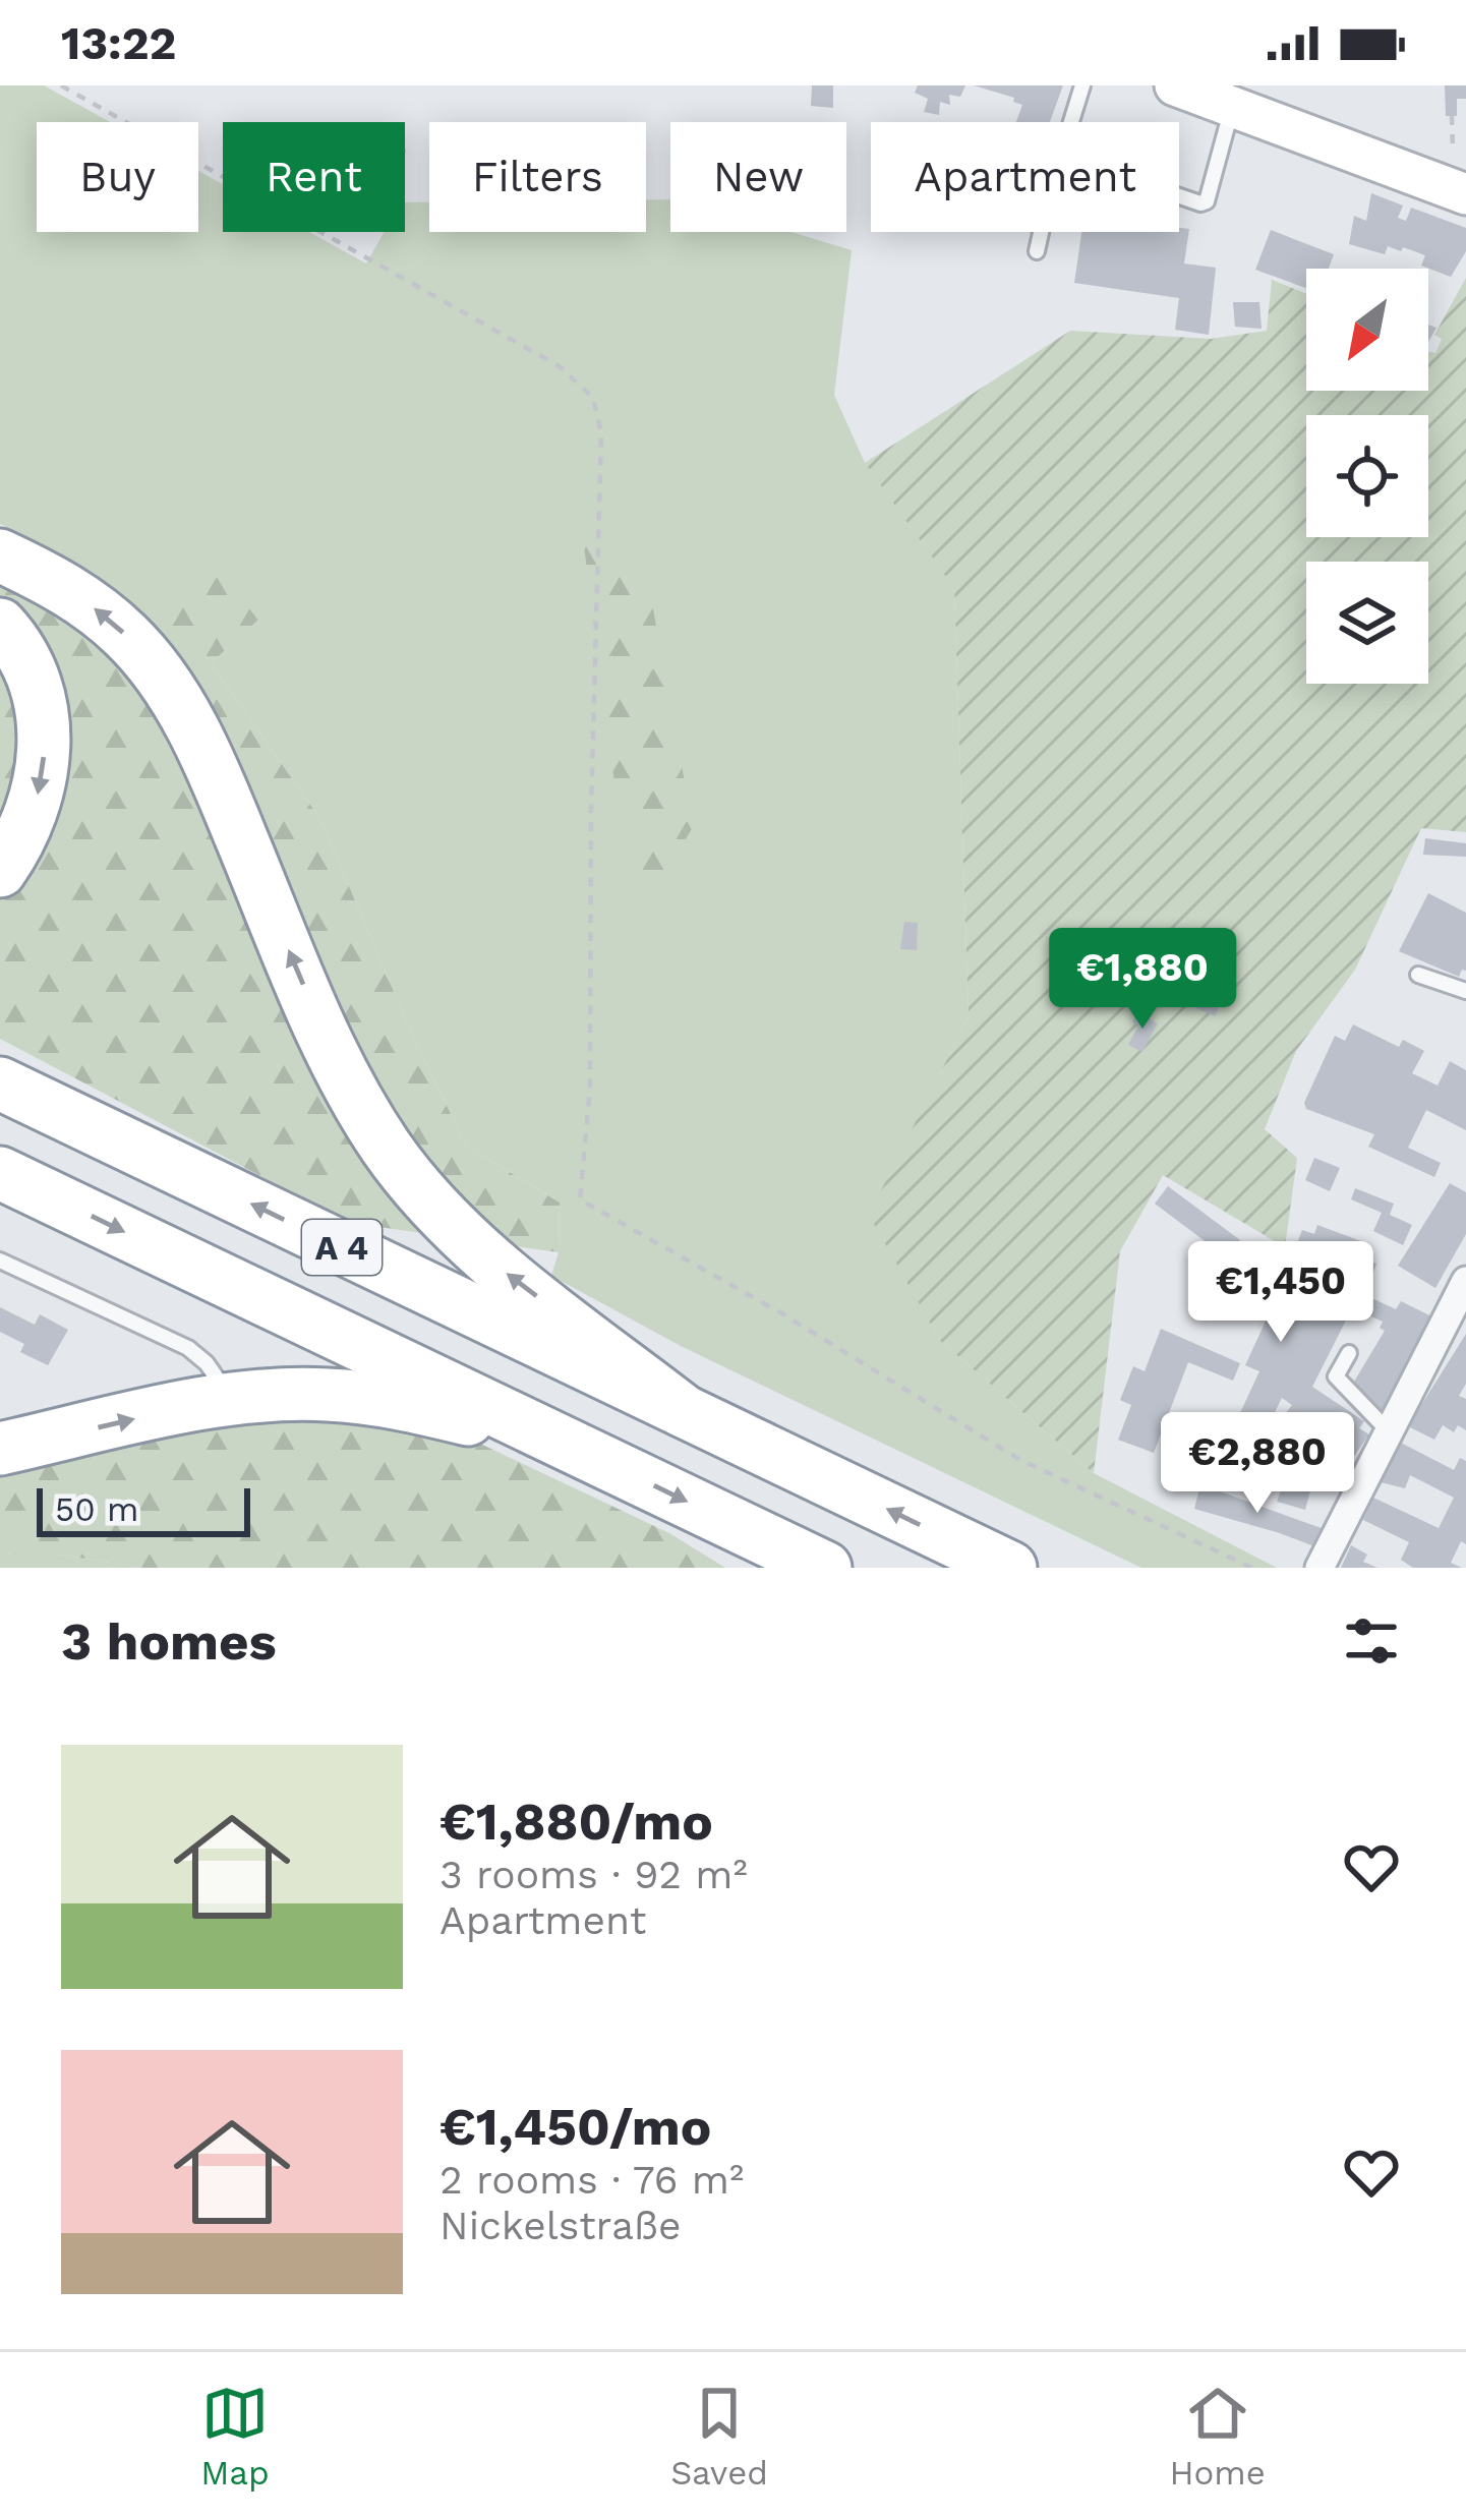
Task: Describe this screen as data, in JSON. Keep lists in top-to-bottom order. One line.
{"streets":{"highway":["A 4"]},"scale_bar":"50 m","north":"bottom left","page":{"status":"13:22","chip":["Buy","Rent","Filters","New","Apartment"],"price":["€1,880","€1,450","€2,880"],"scale":"50 m","heading":"3 homes","list":[{"name":"€1,880/mo","note":"3 rooms · 92 m² · Apartment"},{"name":"€1,450/mo","note":"2 rooms · 76 m² · Nickelstraße"}],"tabs":["Map","Saved","Home"]}}
